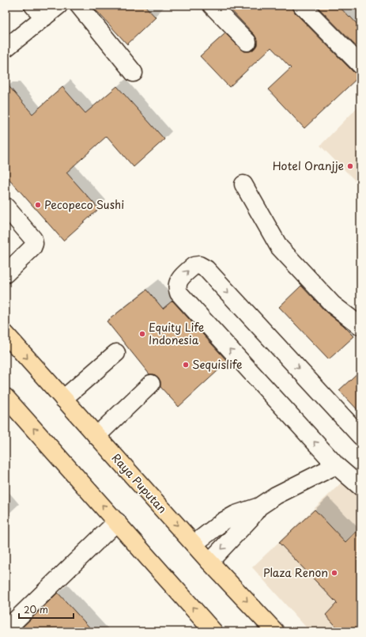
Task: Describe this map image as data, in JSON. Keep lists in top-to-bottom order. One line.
{"streets":{"main road":["Raya Puputan"]},"places":["Hotel Oranjje","Pecopeco Sushi","Equity Life Indonesia","Sequislife","Plaza Renon"],"scale_bar":"20 m"}
